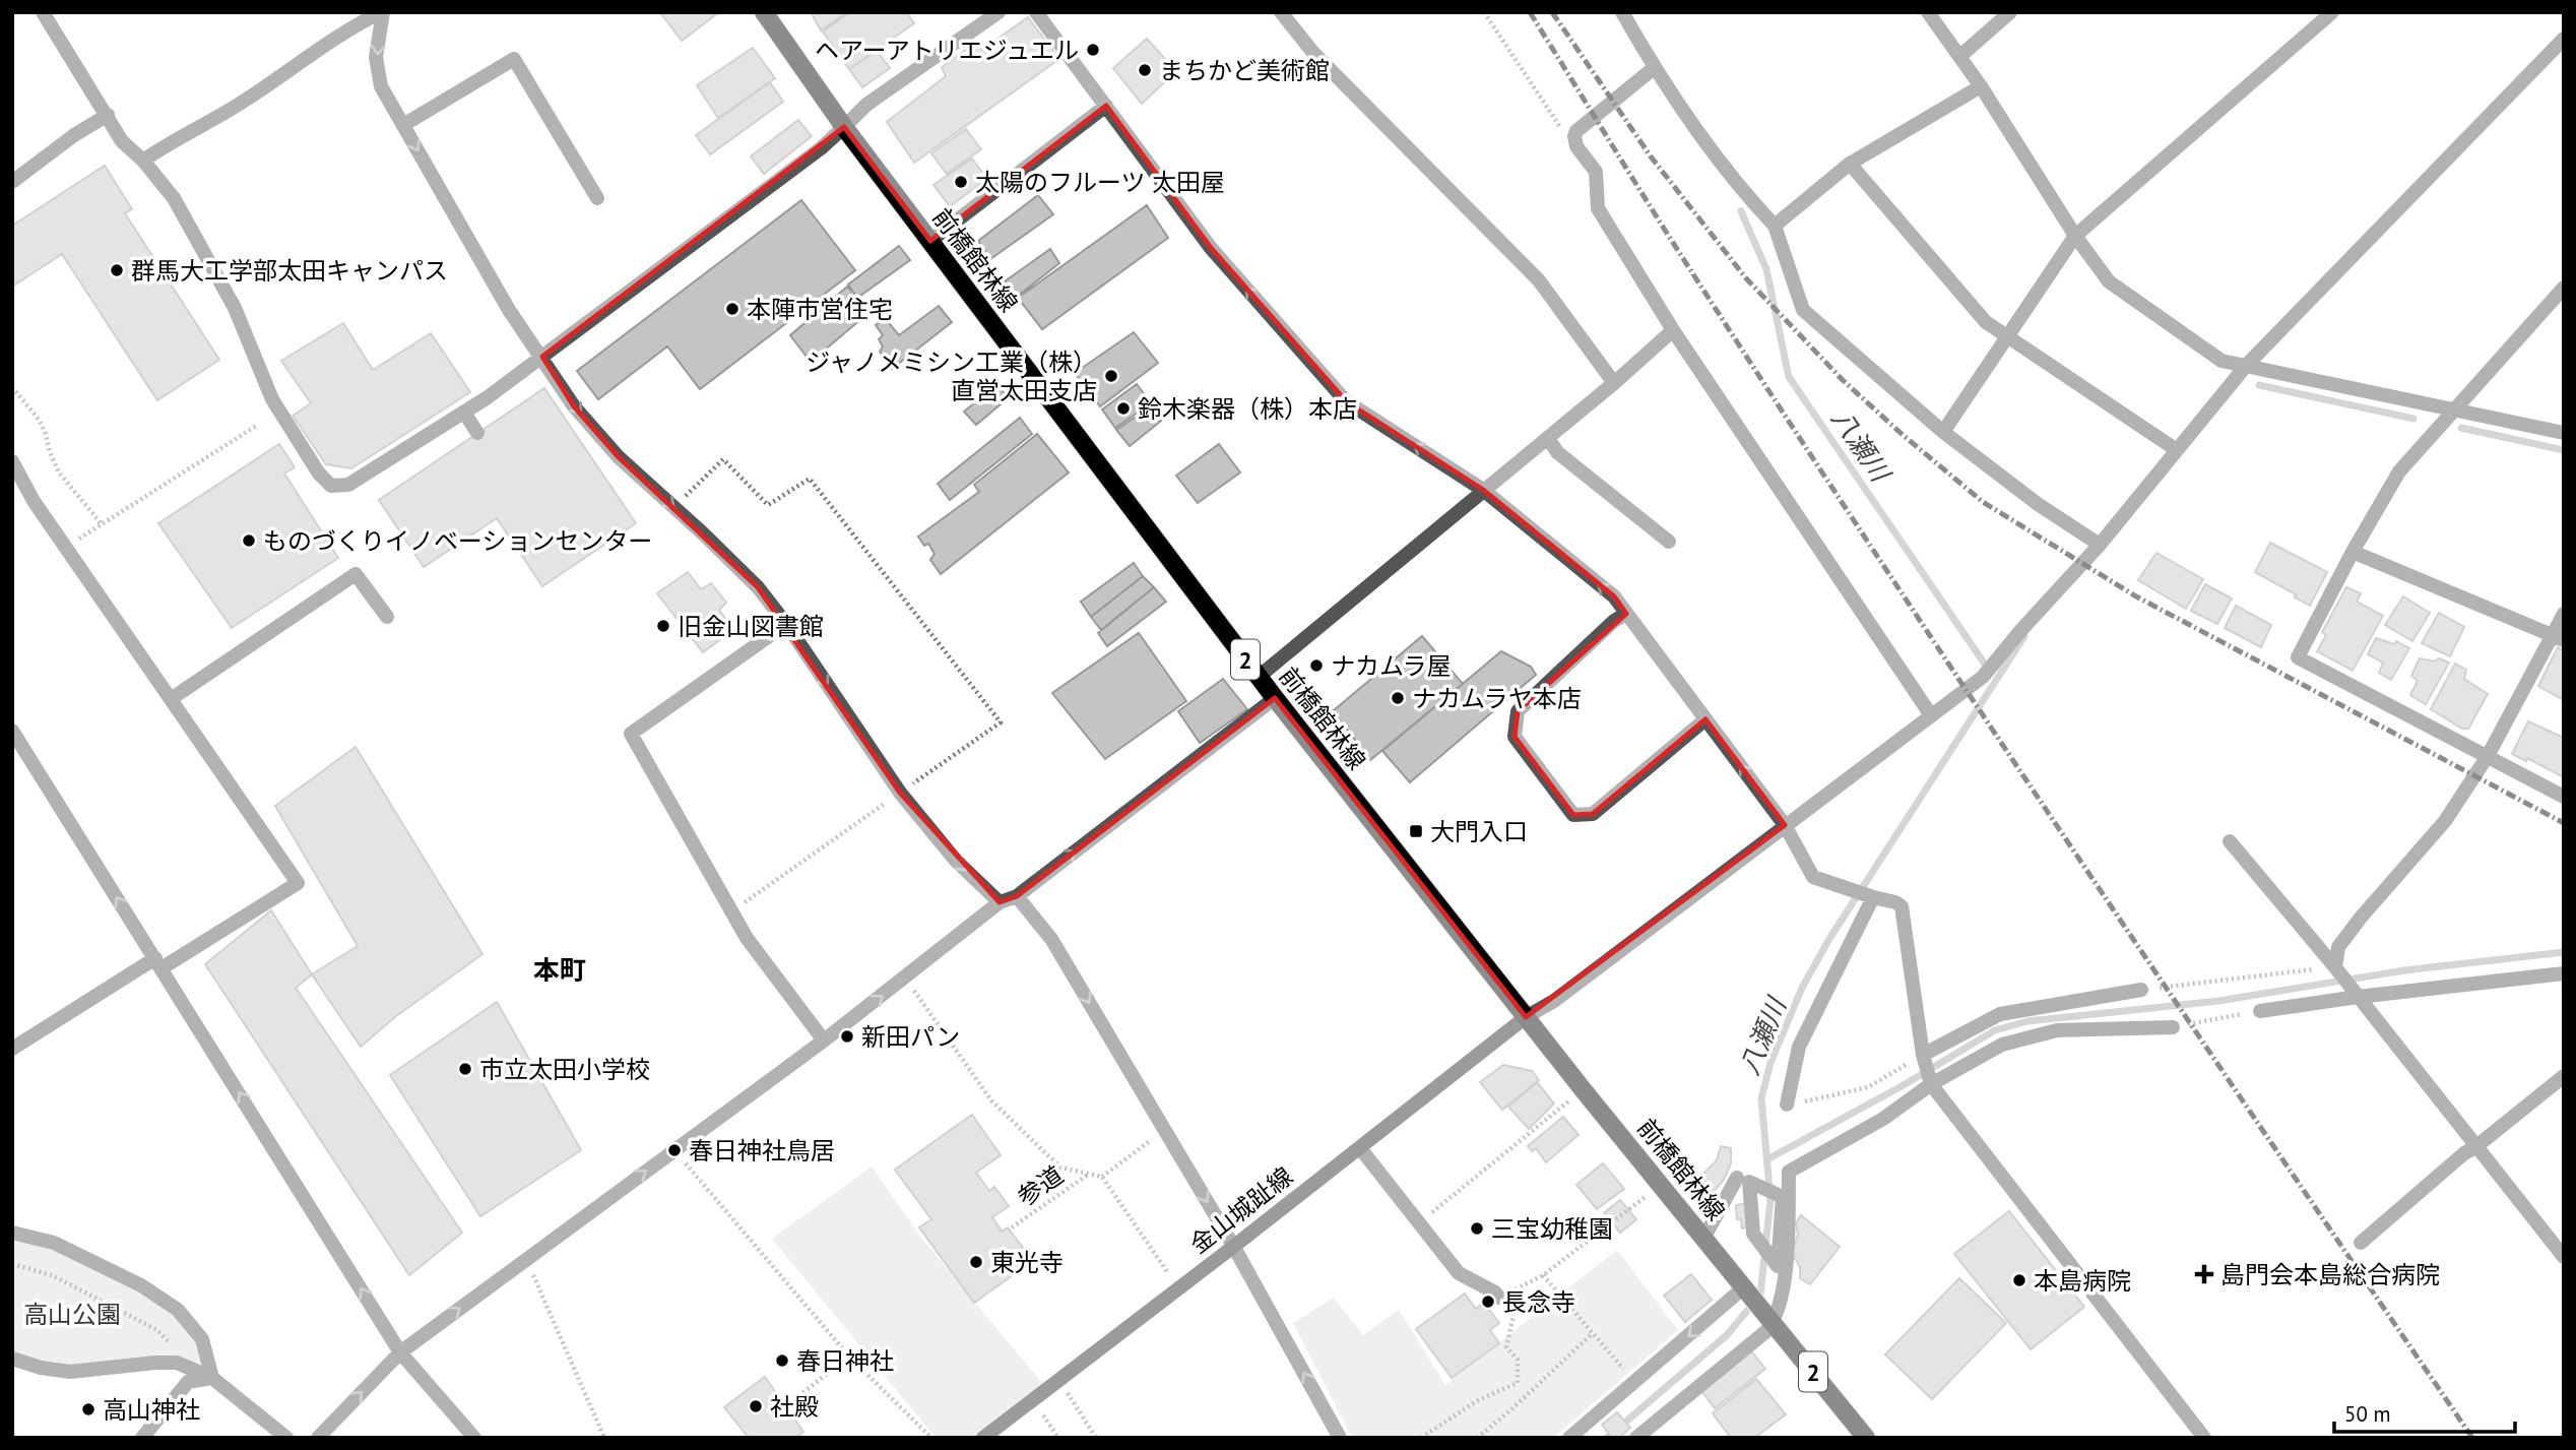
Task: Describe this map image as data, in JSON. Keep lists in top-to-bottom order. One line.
{"streets":{"main road":["前橋館林線","2","金山城趾線"],"path":["参道"]},"crossings":[["前橋館林線","金山城趾線"]],"districts":["本町"],"water":["八瀬川"],"parks":["高山公園"],"places":{"other":["ヘアーアトリエジュエル","まちかど美術館","太陽のフルーツ 太田屋","群馬大工学部太田キャンパス","本陣市営住宅","ジャノメミシン工業（株） 直営太田支店","鈴木楽器（株）本店","ものづくりイノベーションセンター","旧金山図書館","ナカムラ屋","ナカムラヤ本店","新田パン","市立太田小学校","春日神社鳥居","三宝幼稚園","東光寺","本島病院","長念寺","春日神社","社殿","高山神社"],"transit":["大門入口"],"health":["島門会本島総合病院"]},"scale_bar":"50 m"}
